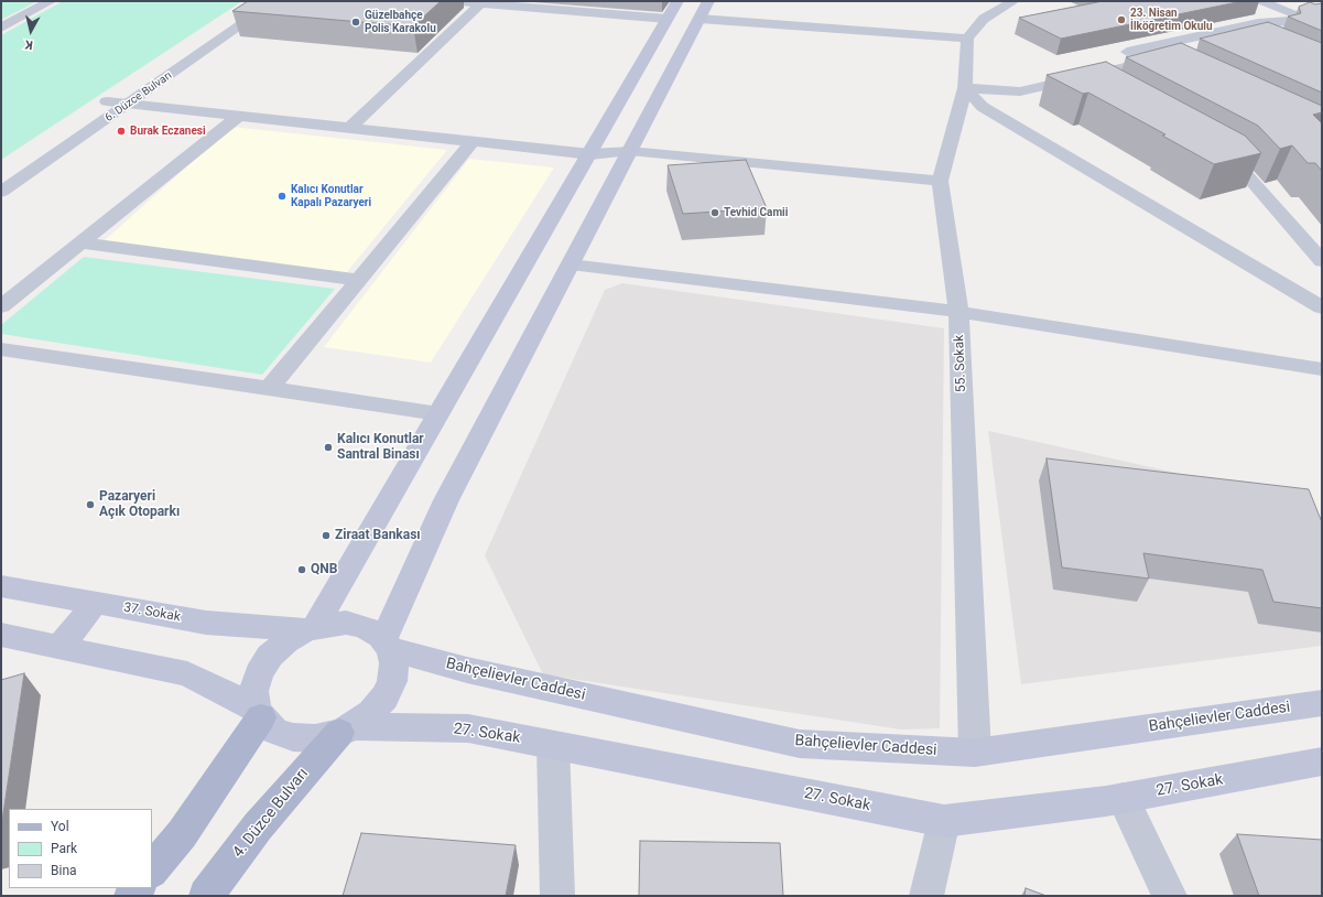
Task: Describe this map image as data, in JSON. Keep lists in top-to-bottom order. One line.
{"streets":{"main road":["37. Sokak","Bahçelievler Caddesi","27. Sokak","4. Düzce Bulvarı"],"street":["6. Düzce Bulvarı","55. Sokak"]},"crossings":[["55. Sokak","Bahçelievler Caddesi"],["37. Sokak","Bahçelievler Caddesi"],["37. Sokak","27. Sokak"],["37. Sokak","4. Düzce Bulvarı"],["Bahçelievler Caddesi","27. Sokak"],["Bahçelievler Caddesi","4. Düzce Bulvarı"],["27. Sokak","4. Düzce Bulvarı"]],"places":["23. Nisan İlköğretim Okulu","Güzelbahçe Polis Karakolu","Burak Eczanesi","Kalıcı Konutlar Kapalı Pazaryeri","Tevhid Camii","Kalıcı Konutlar Santral Binası","Pazaryeri Açık Otoparkı","Ziraat Bankası","QNB"],"legend":["Yol","Park","Bina"],"north":"bottom"}
